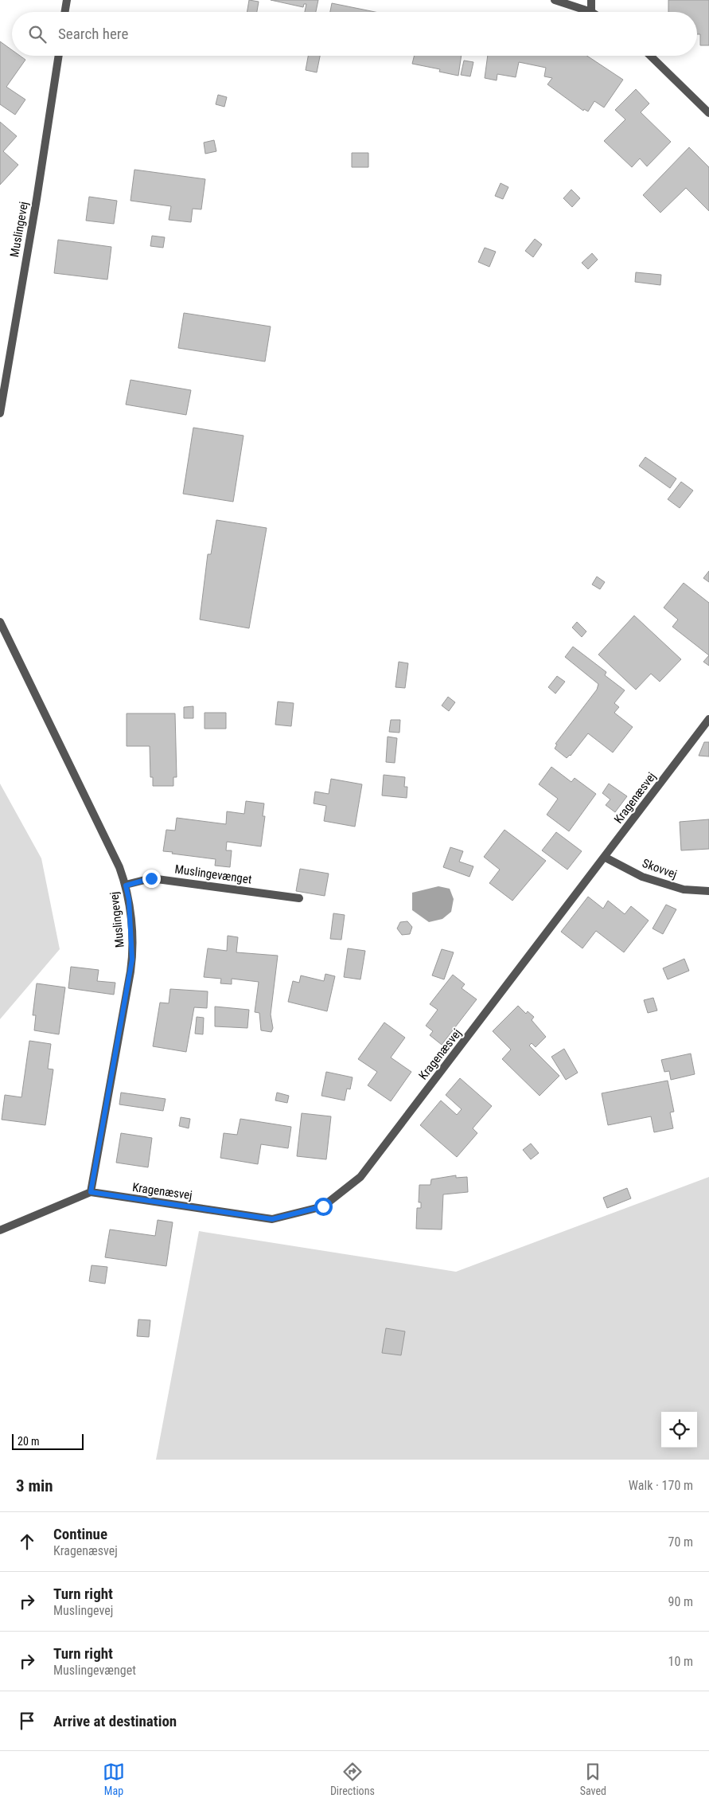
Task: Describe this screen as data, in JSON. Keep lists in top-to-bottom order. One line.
{"streets":{"street":["Muslingevej","Kragenæsvej","Skovvej","Muslingevænget"]},"crossings":[["Muslingevej","Kragenæsvej"],["Muslingevej","Muslingevænget"],["Kragenæsvej","Skovvej"]],"scale_bar":"20 m","page":{"search":"Search here","scale":"20 m","heading":["3 min","Walk · 170 m"],"list":[["Continue","Kragenæsvej","70 m"],["Turn right","Muslingevej","90 m"],["Turn right","Muslingevænget","10 m"],"Arrive at destination"],"nav":["Map","Directions","Saved"]}}
